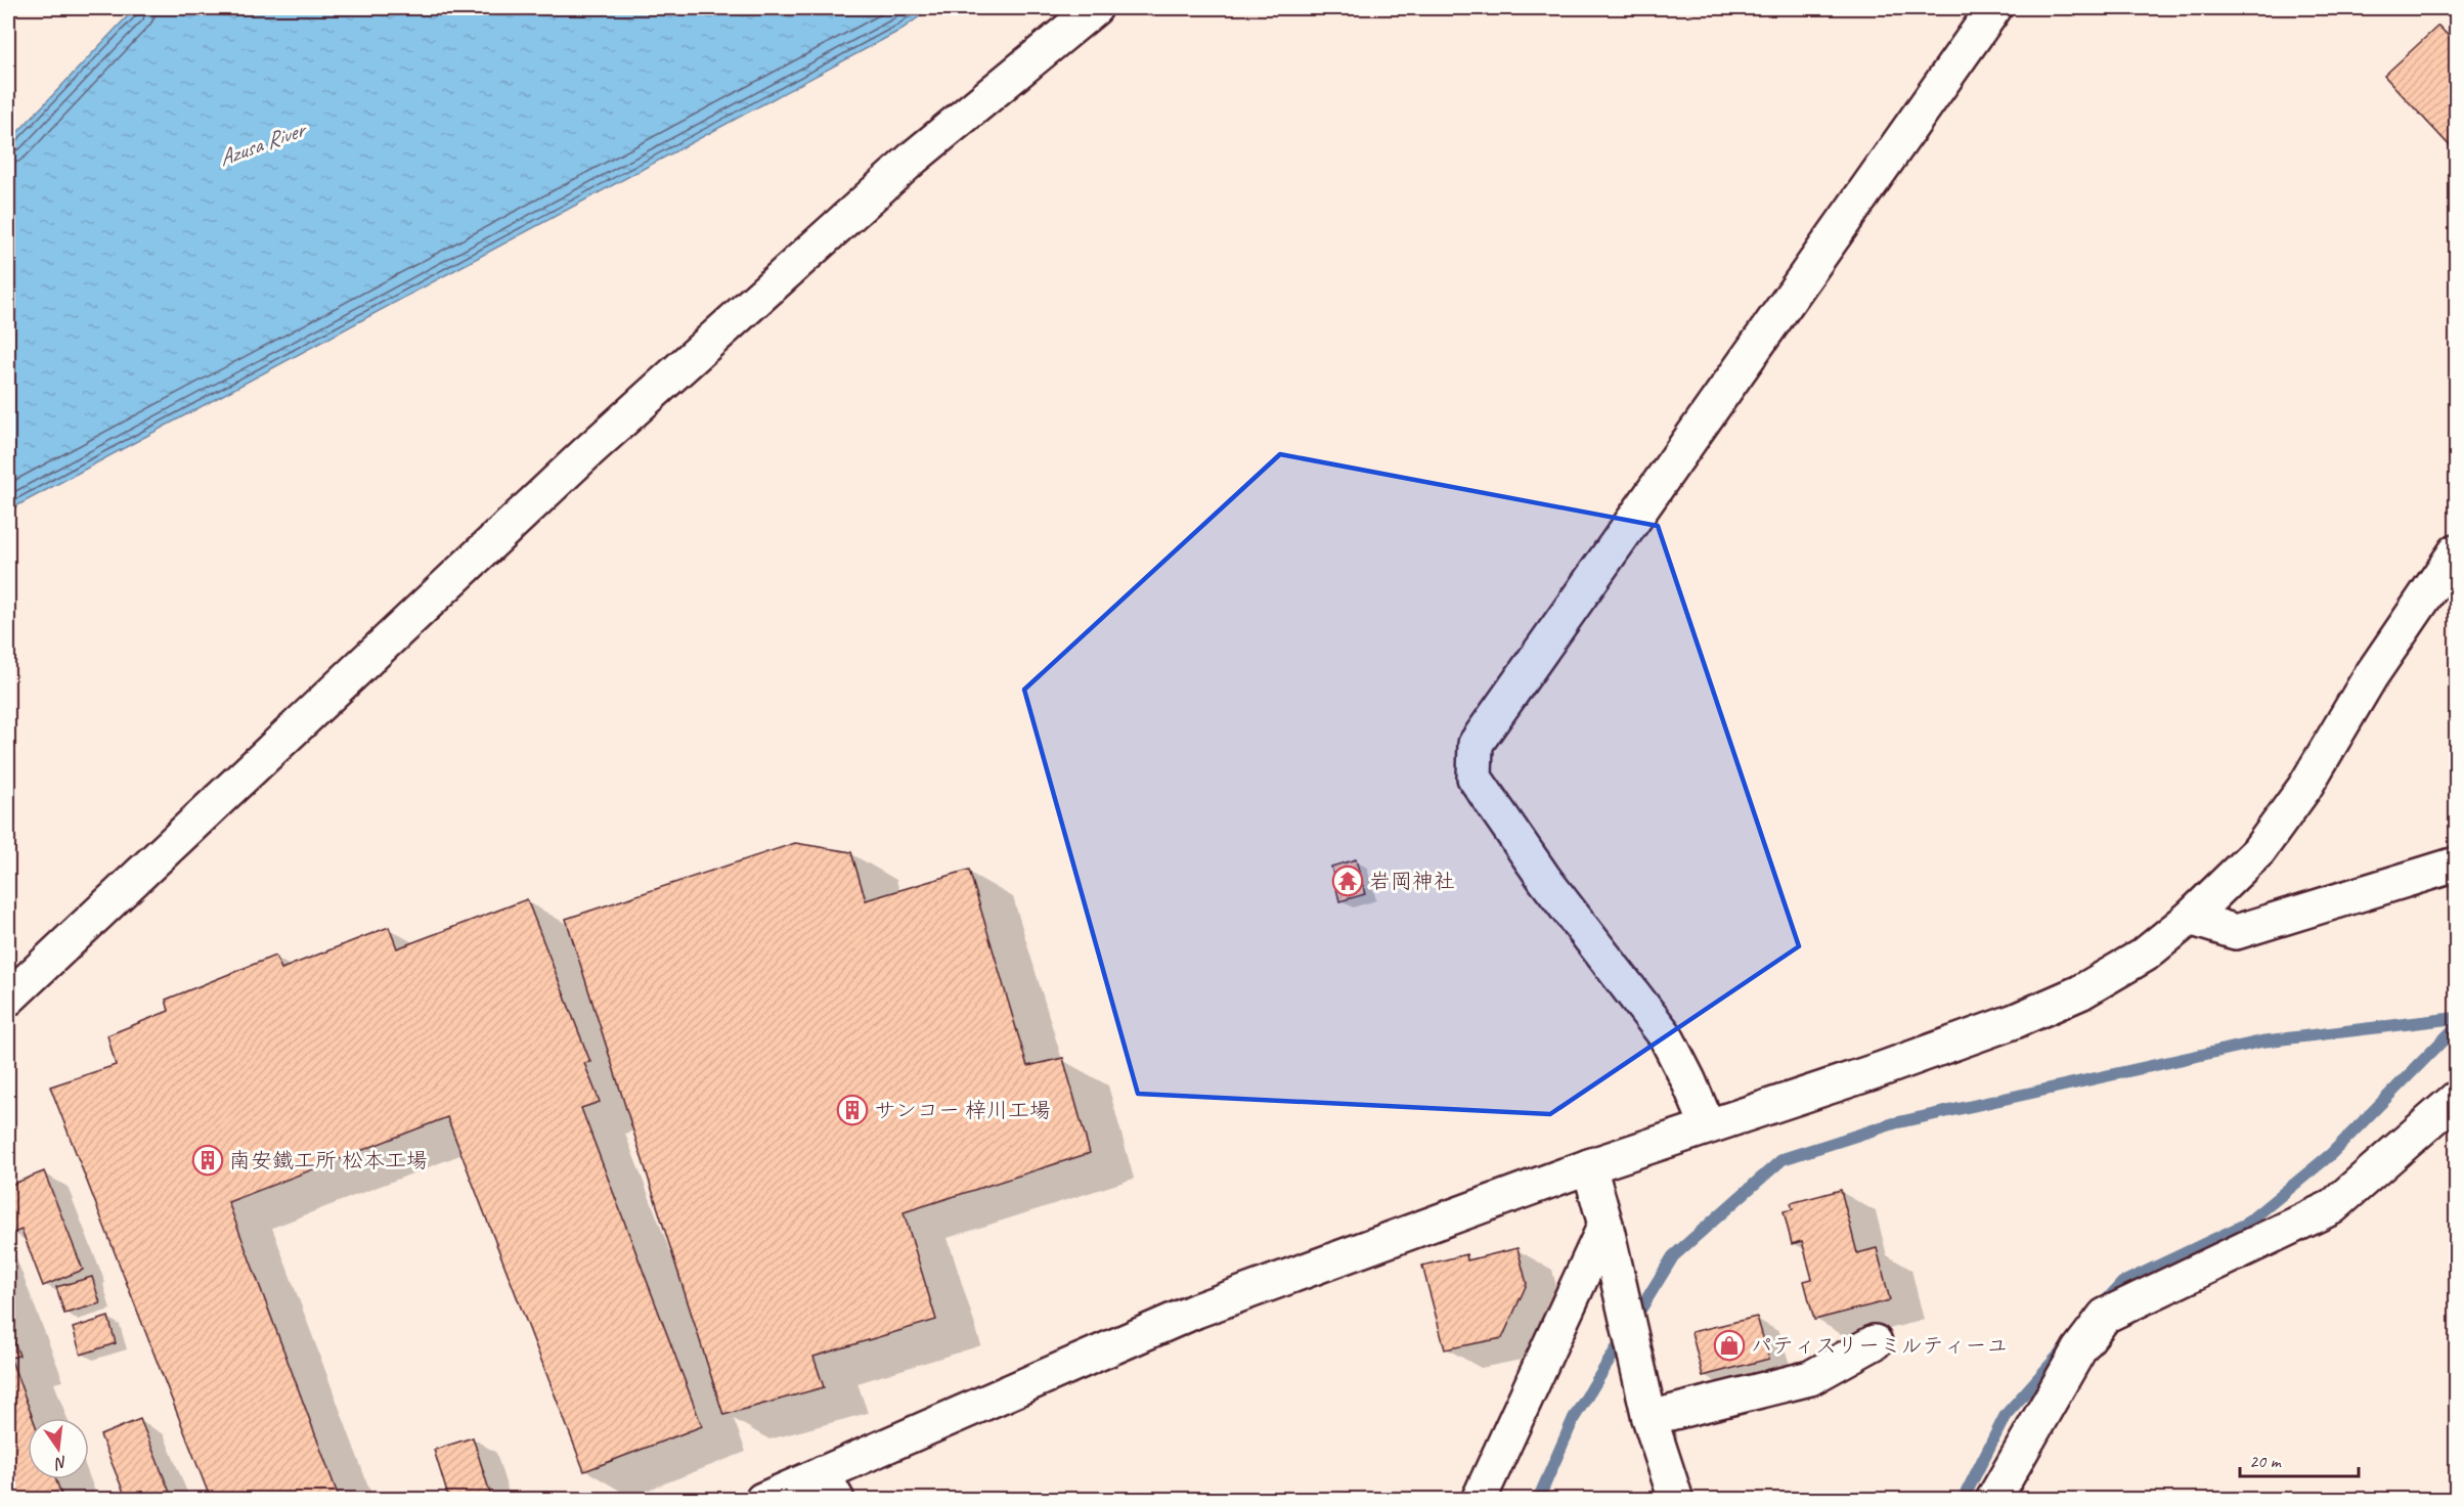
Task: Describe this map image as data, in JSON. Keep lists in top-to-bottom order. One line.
{"water":["Azusa River"],"places":{"temple":["岩岡神社"],"building":["サンコー 梓川工場","南安鐵工所 松本工場"],"shop":["パティスリーミルティーユ"]},"scale_bar":"20 m","north":"bottom"}
